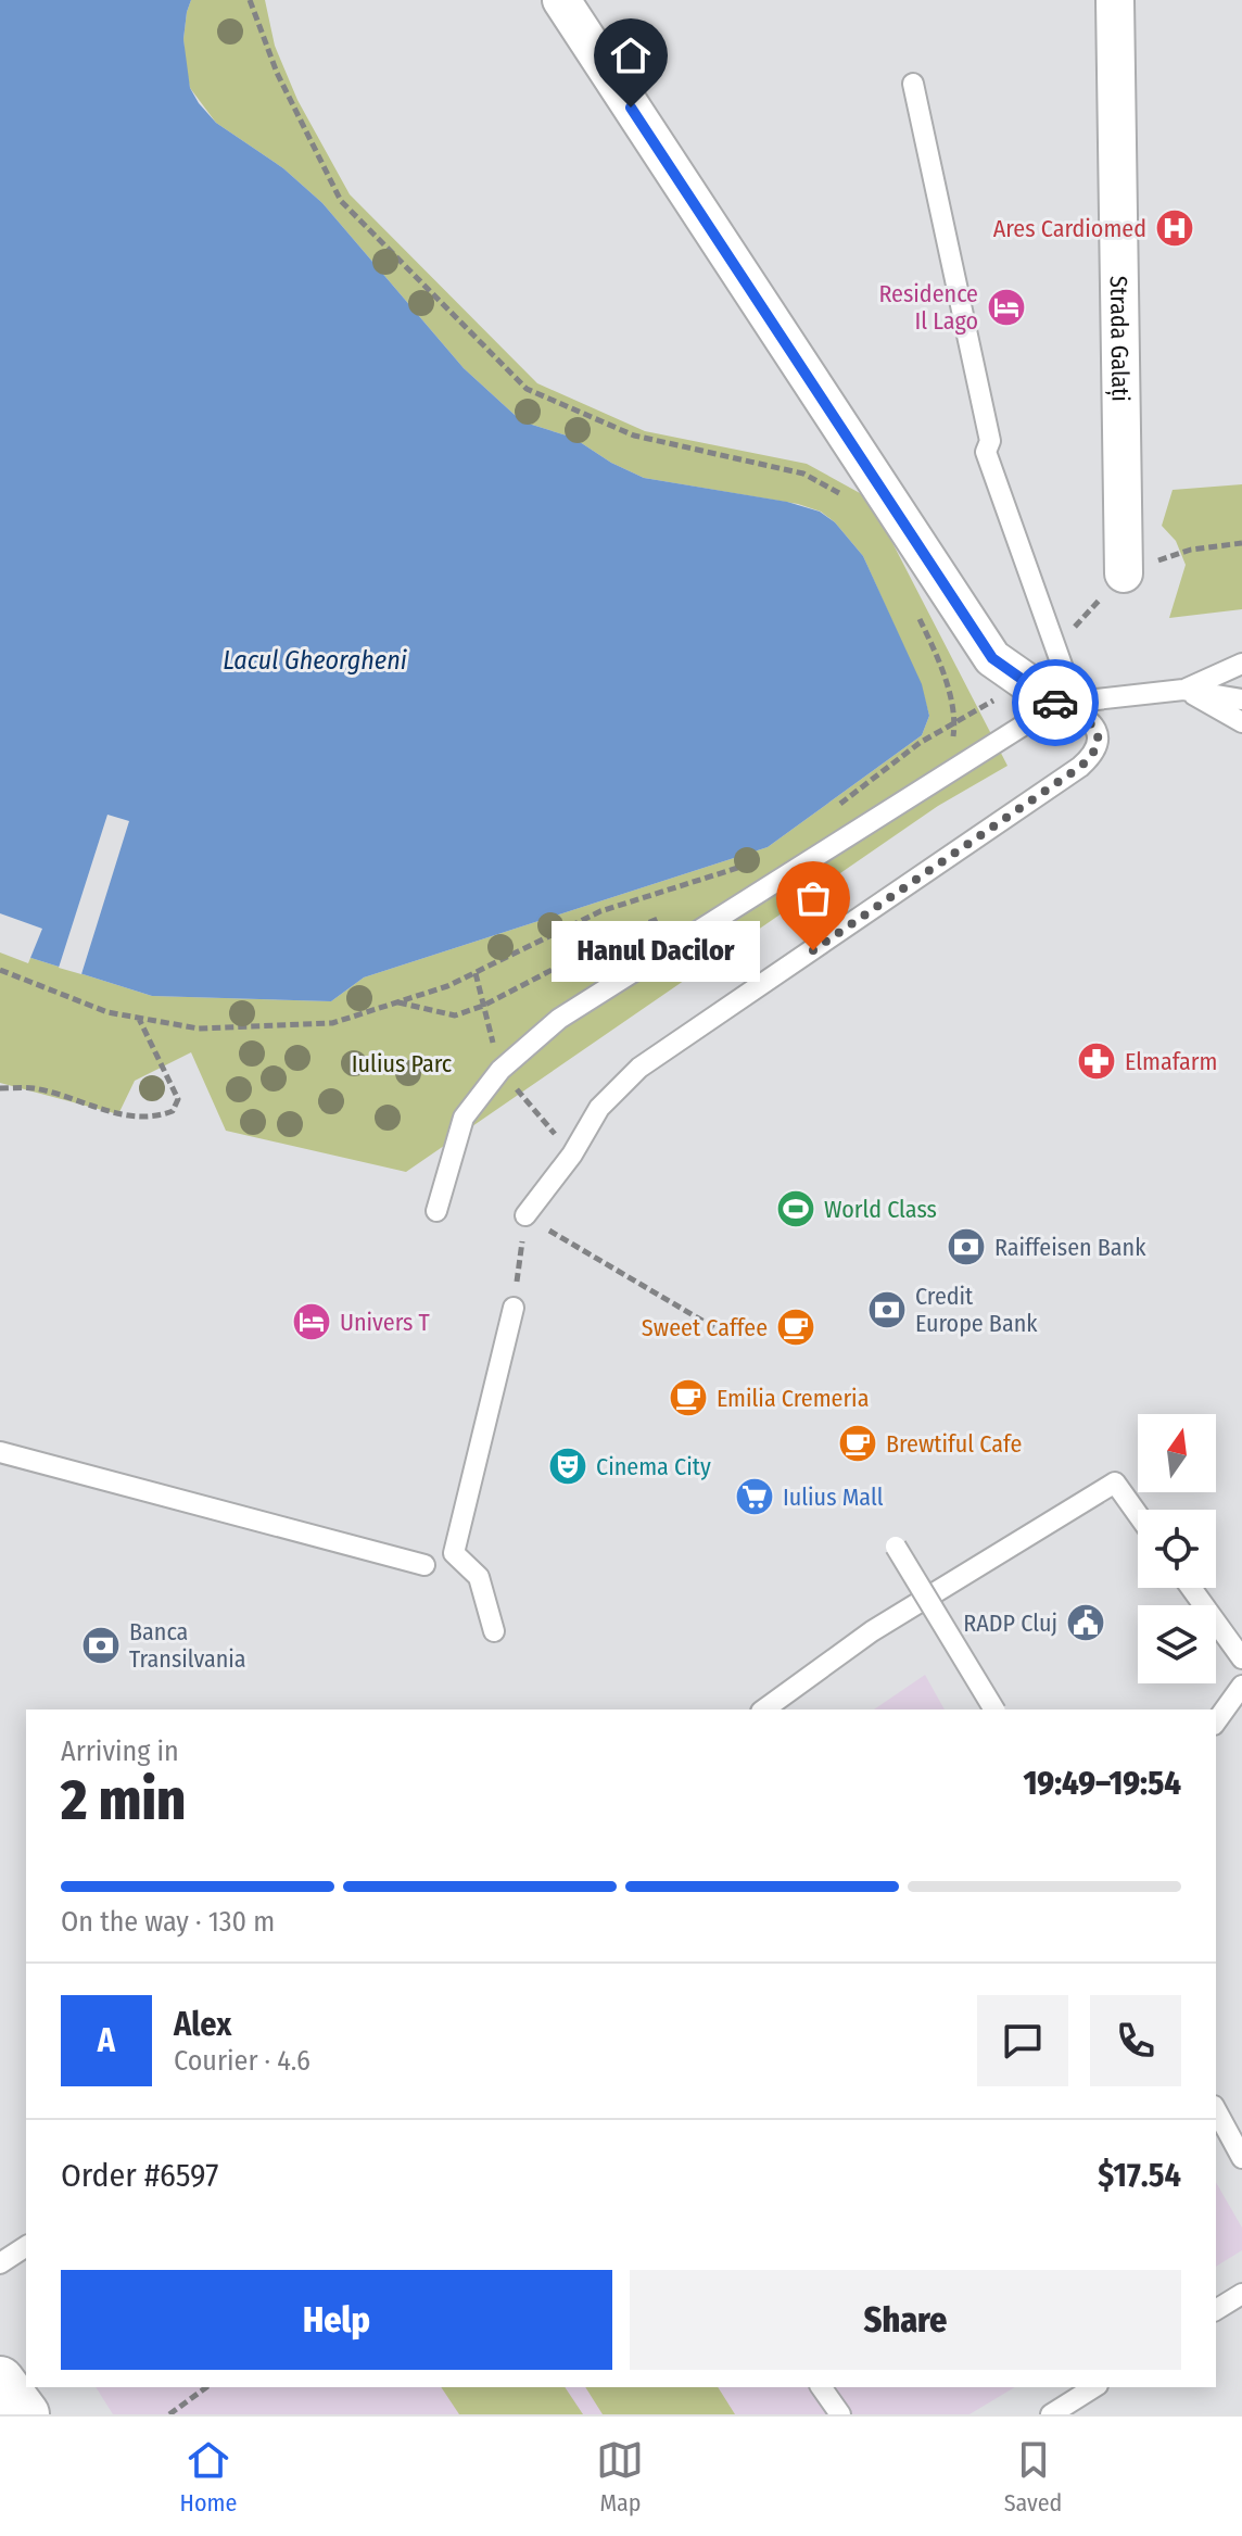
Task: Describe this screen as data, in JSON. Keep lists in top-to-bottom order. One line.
{"streets":{"street":["Strada Galați"]},"water":["Lacul Gheorgheni"],"parks":["Iulius Parc"],"places":{"hospital":["Ares Cardiomed"],"hotel":["Residence Il Lago","Univers T"],"other":["Hanul Dacilor"],"pharmacy":["Elmafarm"],"sports":["World Class"],"bank":["Raiffeisen Bank","Credit Europe Bank","Banca Transilvania"],"cafe":["Sweet Caffee","Emilia Cremeria","Brewtiful Cafe"],"theatre":["Cinema City"],"supermarket":["Iulius Mall"],"public building":["RADP Cluj"]},"north":"top","page":{"bubble":"Hanul Dacilor","heading":["2 min","Arriving in","19:49–19:54"],"panel":["Alex","Courier · 4.6","Order #6597","$17.54"],"bar":"On the way · 130 m","round":"A","buttons":["Help","Share"],"tabs":["Home","Map","Saved"]}}
